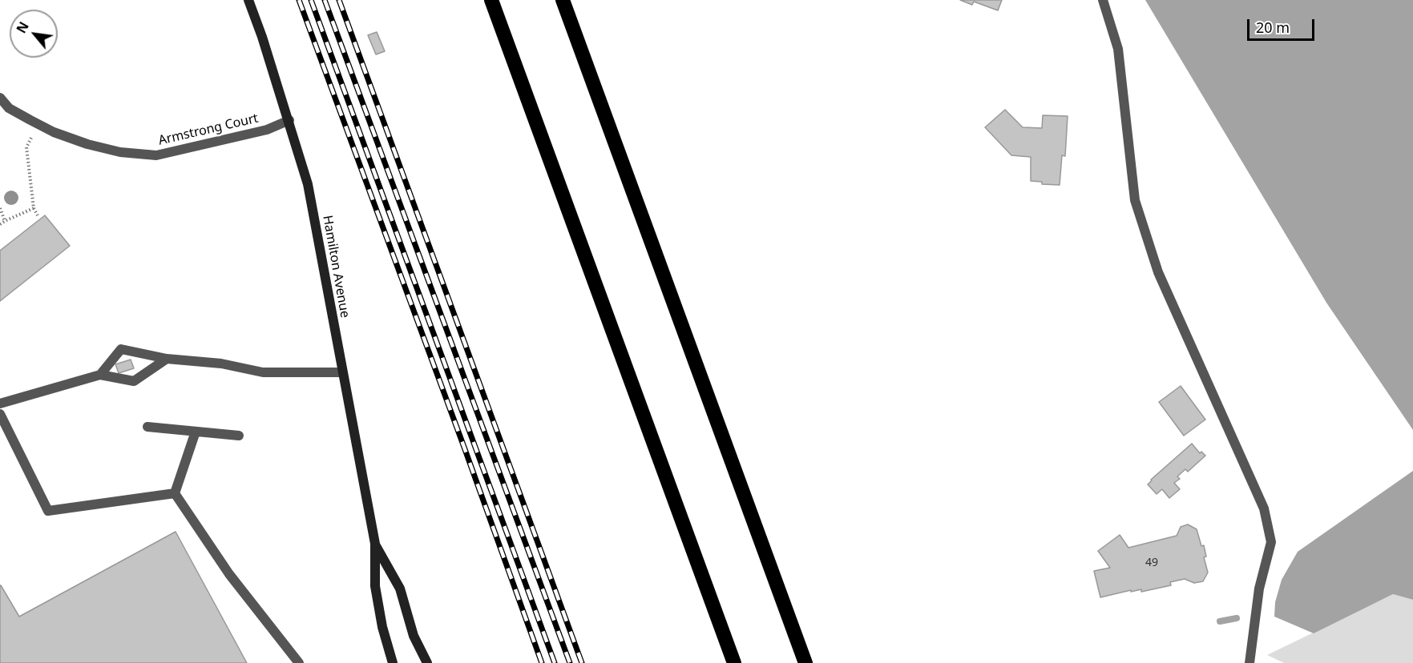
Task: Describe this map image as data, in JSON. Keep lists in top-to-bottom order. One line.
{"streets":{"main road":["Hamilton Avenue"],"street":["Armstrong Court"]},"crossings":[["Armstrong Court","Hamilton Avenue"]],"house_numbers":["49"],"scale_bar":"20 m","north":"top left"}
